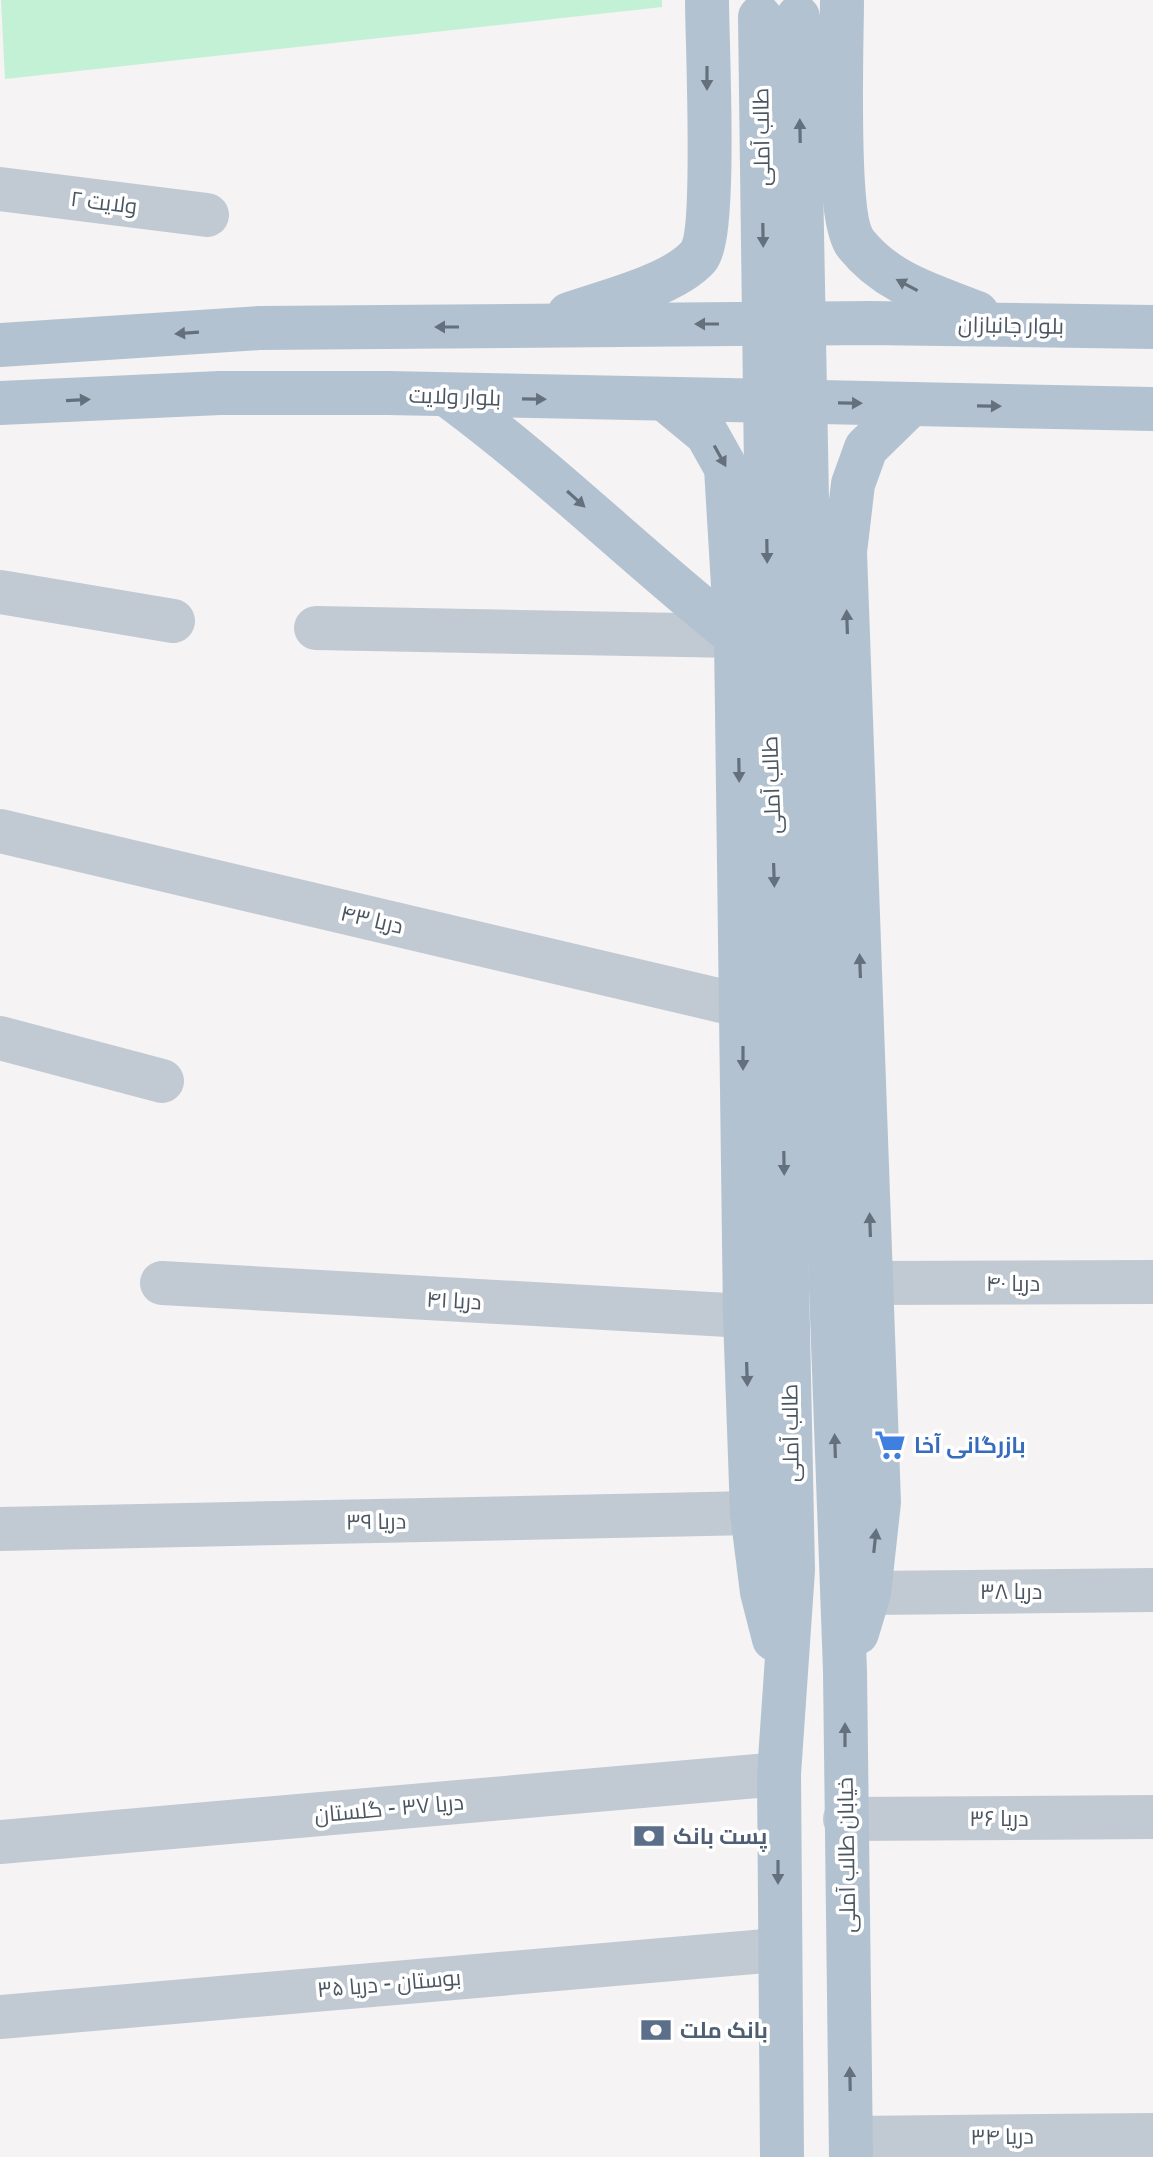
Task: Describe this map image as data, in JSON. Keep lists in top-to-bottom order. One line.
{"streets":{"main road":["طالب آملی","بلوار جانبازان","بلوار ولایت","خیابان طالب آملی"],"street":["ولایت ۲","دریا ۴۳","دریا ۴۰","دریا ۴۱","دریا ۳۹","دریا ۳۸","دریا ۳۷ - گلستان","دریا ۳۶","بوستان - دریا ۳۵","دریا ۳۴"]},"crossings":[["طالب آملی","خیابان طالب آملی"],["دریا ۳۶","خیابان طالب آملی"],["خیابان طالب آملی","دریا ۳۴"]],"one_way":["بلوار جانبازان"],"places":{"supermarket":["بازرگانی آخا"],"bank":["پست بانک","بانک ملت"]}}
